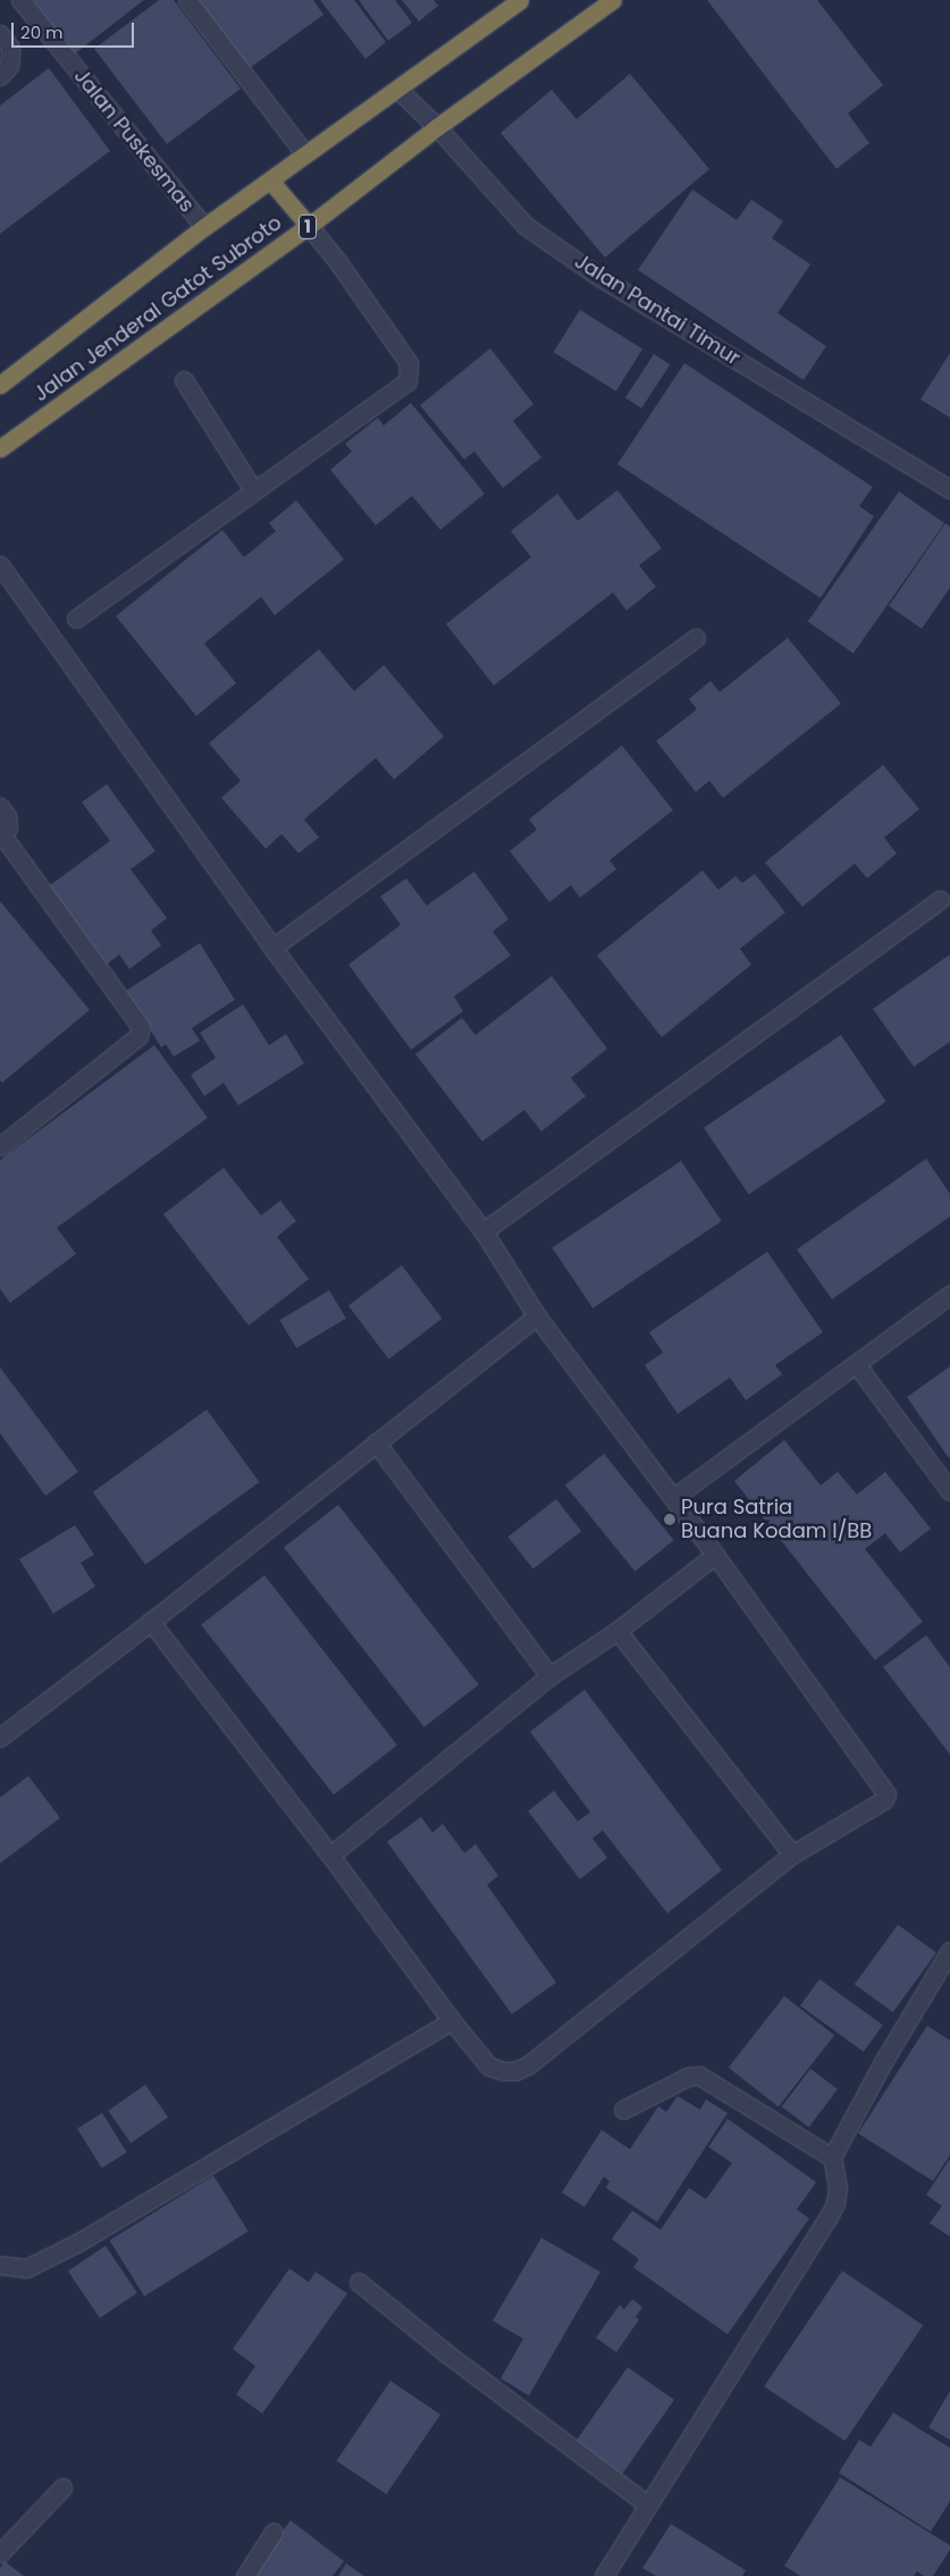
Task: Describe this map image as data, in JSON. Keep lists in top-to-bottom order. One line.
{"streets":{"highway":["1","Jalan Jenderal Gatot Subroto"],"street":["Jalan Puskesmas","Jalan Pantai Timur"]},"crossings":[["Jalan Puskesmas","Jalan Jenderal Gatot Subroto"],["Jalan Jenderal Gatot Subroto","Jalan Pantai Timur"]],"places":["Pura Satria Buana Kodam I/BB"],"scale_bar":"20 m"}
